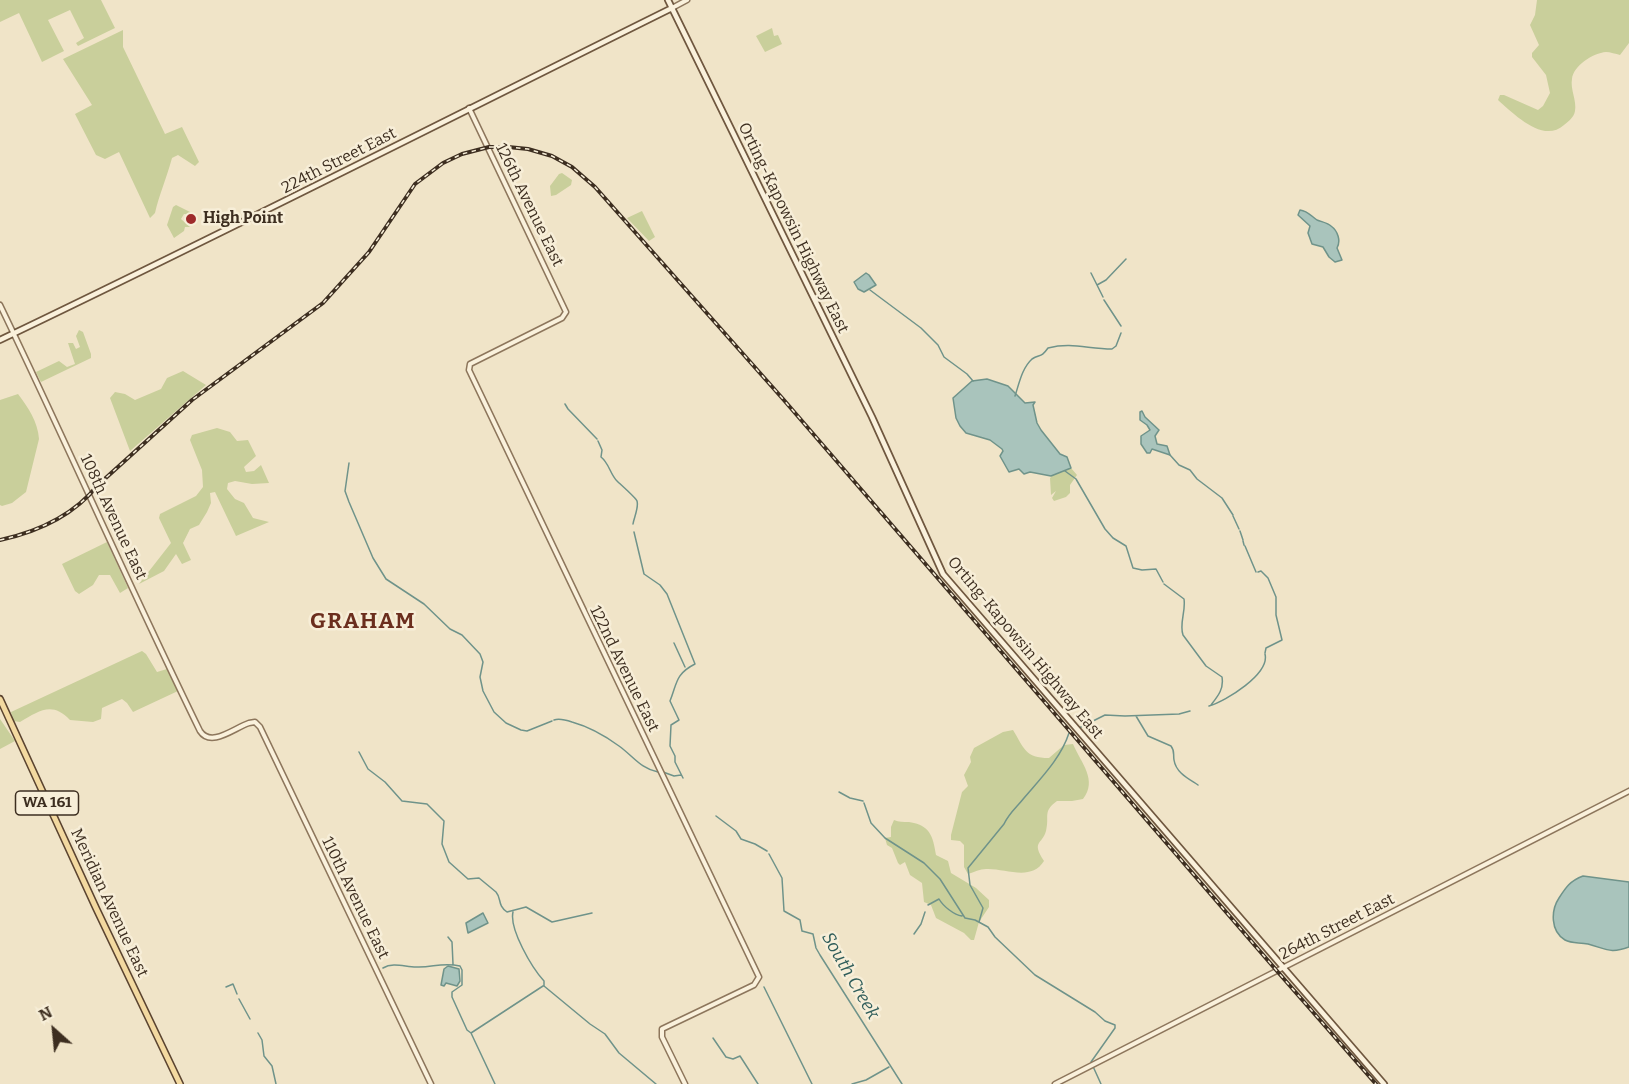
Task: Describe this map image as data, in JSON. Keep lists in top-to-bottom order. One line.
{"streets":{"main road":["224th Street East","Orting-Kapowsin Highway East","WA 161","Meridian Avenue East"],"street":["126th Avenue East","108th Avenue East","122nd Avenue East","110th Avenue East","264th Street East"]},"crossings":[["224th Street East","126th Avenue East"],["224th Street East","Orting-Kapowsin Highway East"],["224th Street East","108th Avenue East"],["126th Avenue East","122nd Avenue East"],["Orting-Kapowsin Highway East","264th Street East"],["108th Avenue East","110th Avenue East"]],"districts":["GRAHAM"],"water":["South Creek"],"places":["High Point"],"north":"top left"}
